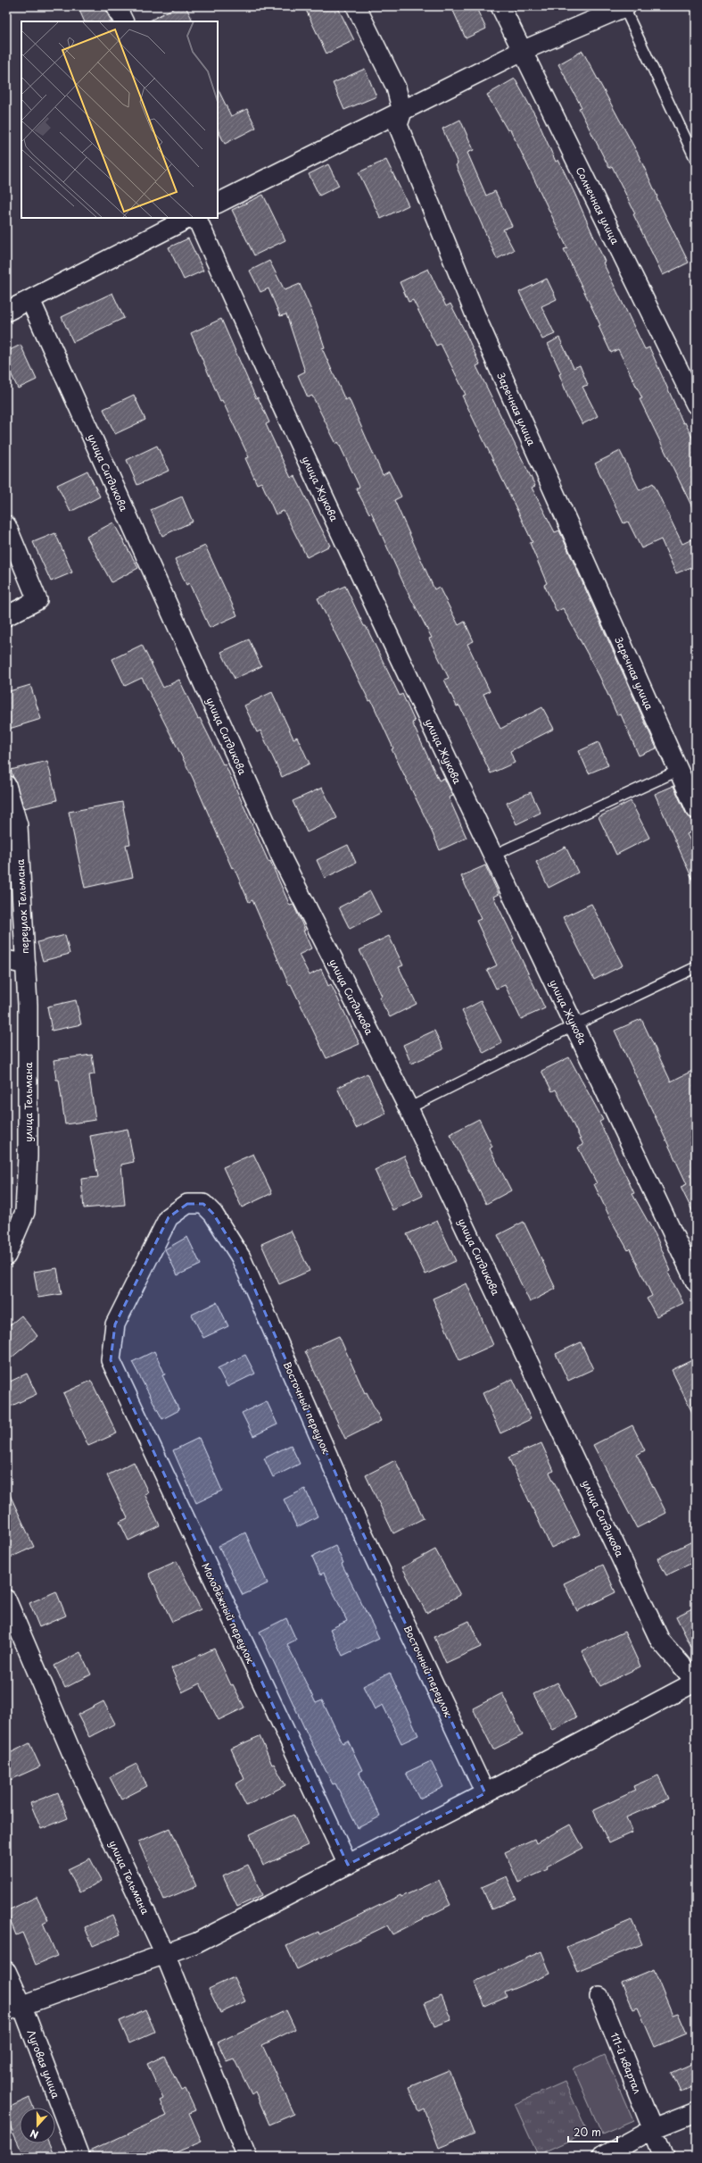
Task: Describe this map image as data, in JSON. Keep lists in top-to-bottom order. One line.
{"streets":{"street":["Солнечная улица","Заречная улица","улица Ситдикова","улица Жукова","переулок Тельмана","улица Тельмана","Восточный переулок","Молодёжный переулок","111-й квартал","Луговая улица"]},"crossings":[["переулок Тельмана","улица Тельмана"],["Восточный переулок","Молодёжный переулок"]],"scale_bar":"20 m","north":"bottom"}
